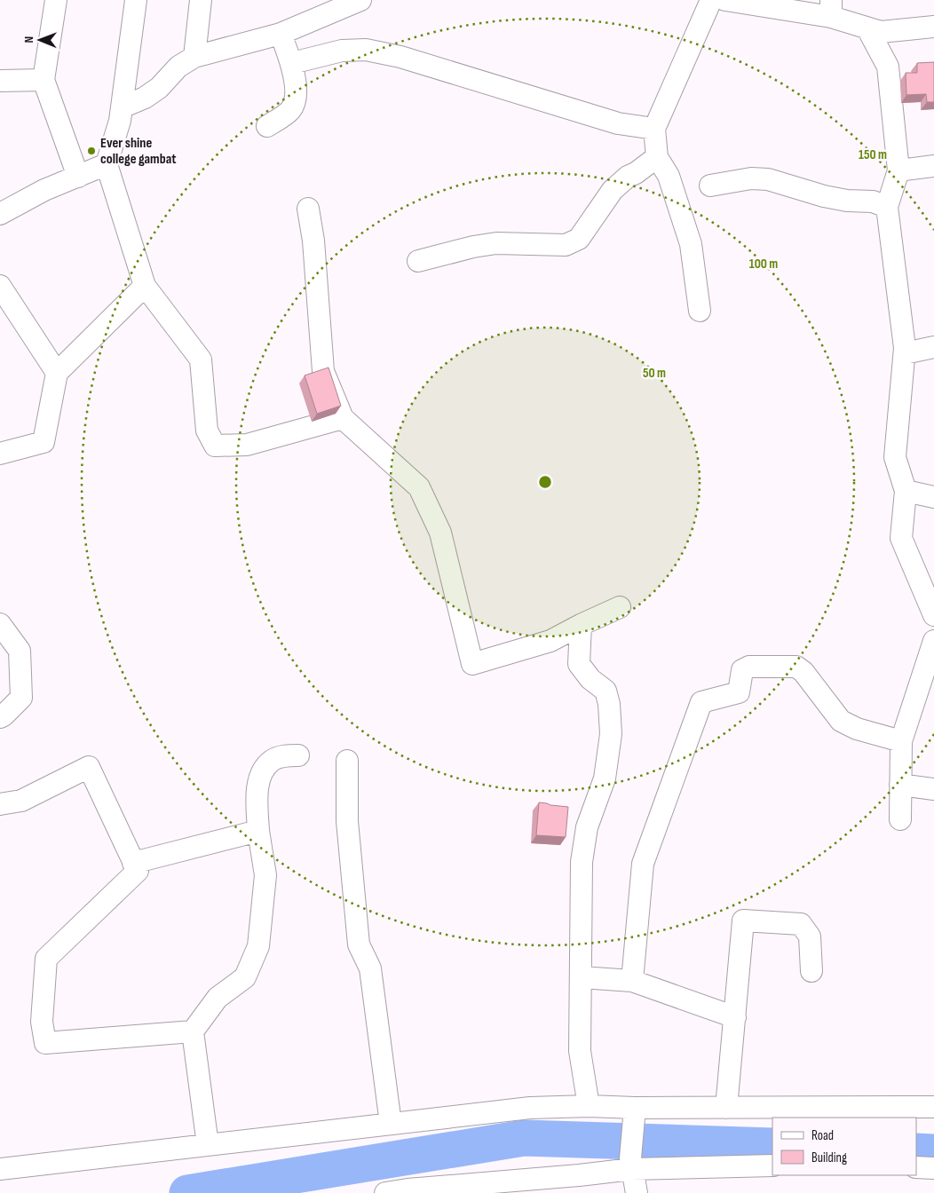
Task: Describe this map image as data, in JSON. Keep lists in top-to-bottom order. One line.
{"places":["Ever shine college gambat"],"legend":["Road","Building"],"north":"left","rings":["150 m","100 m","50 m"]}
